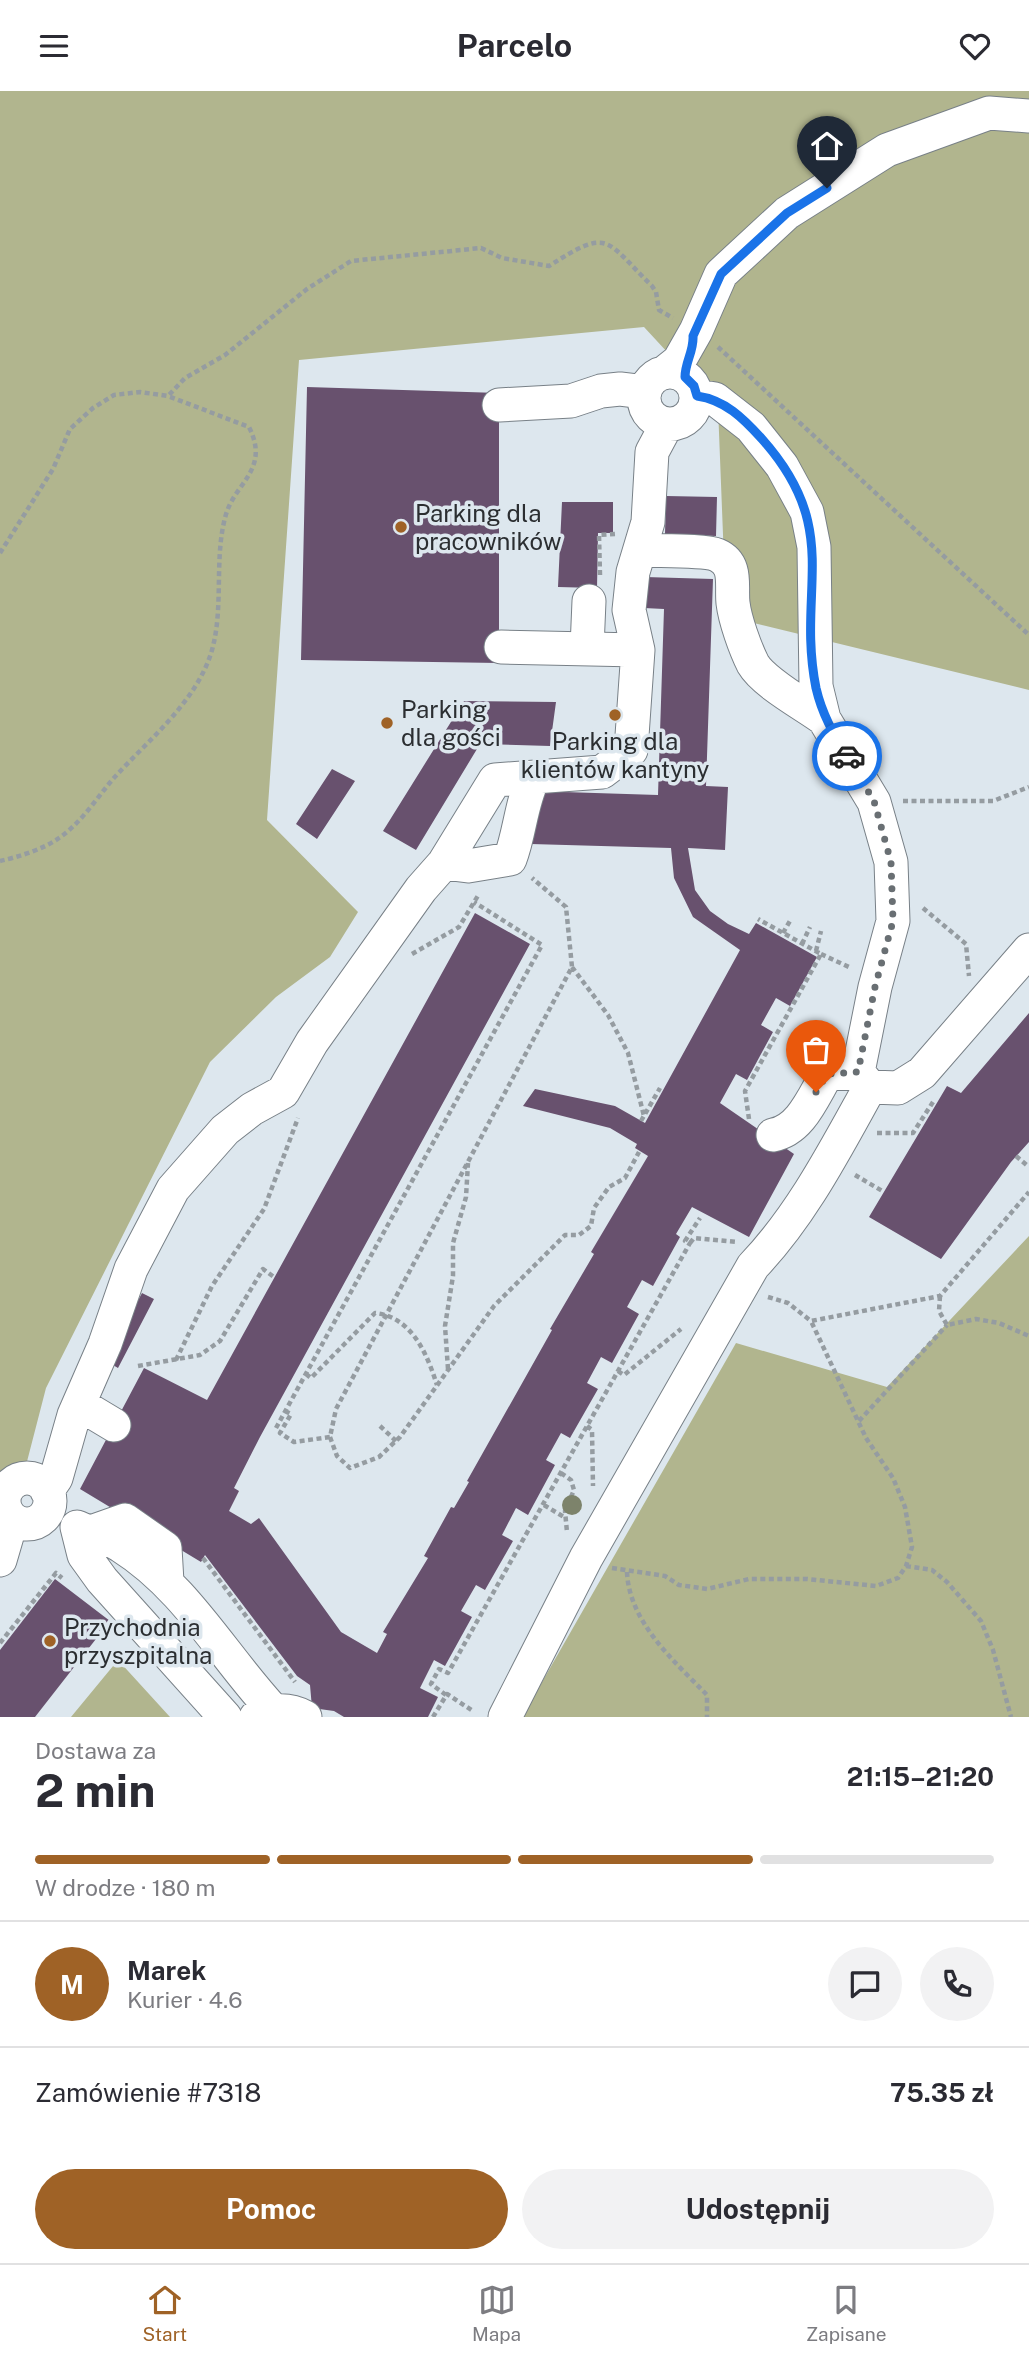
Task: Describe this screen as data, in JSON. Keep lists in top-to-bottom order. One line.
{"places":["Parking dla pracowników","Parking dla klientów kantyny","Parking dla gości","Przychodnia przyszpitalna"],"page":{"header":"Parcelo","heading":["2 min","Dostawa za","21:15–21:20"],"panel":["Marek","Kurier · 4.6","Zamówienie #7318","75.35 zł"],"bar":"W drodze · 180 m","round":"M","buttons":["Pomoc","Udostępnij"],"tabs":["Start","Mapa","Zapisane"]}}
